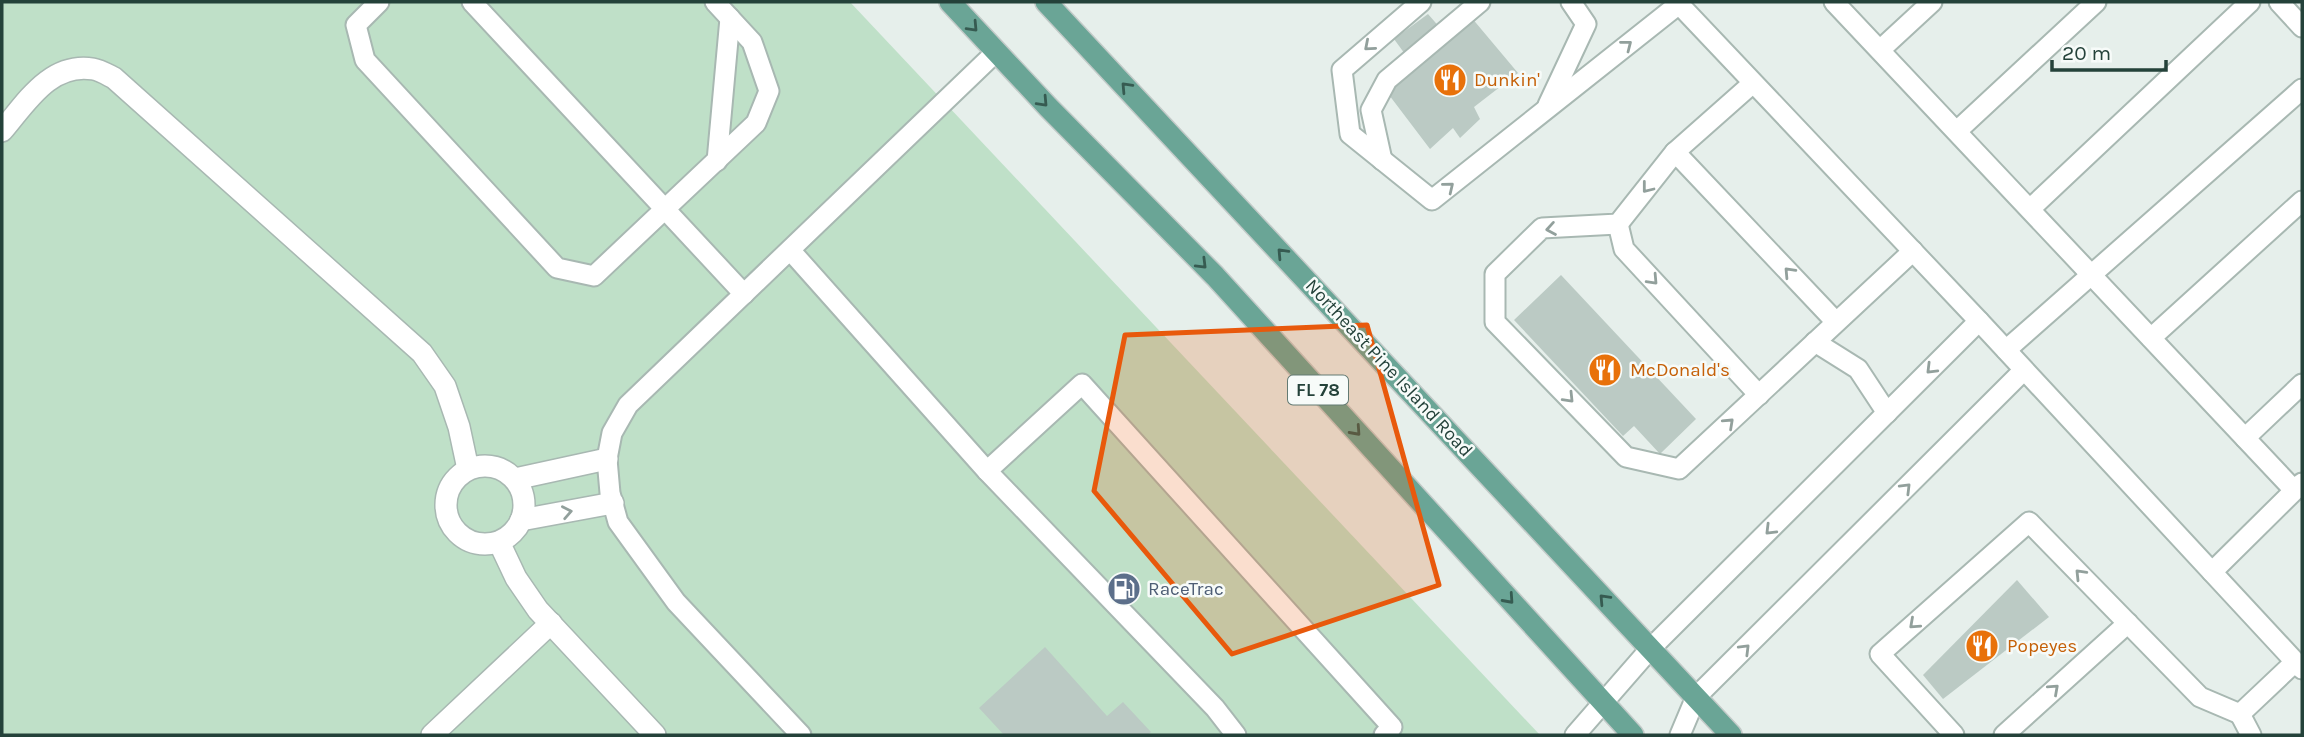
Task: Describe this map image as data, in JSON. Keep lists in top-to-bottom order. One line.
{"streets":{"main road":["Northeast Pine Island Road","FL 78"]},"places":{"restaurant":["Dunkin'","McDonald's","Popeyes"],"fuel station":["RaceTrac"]},"scale_bar":"20 m"}
